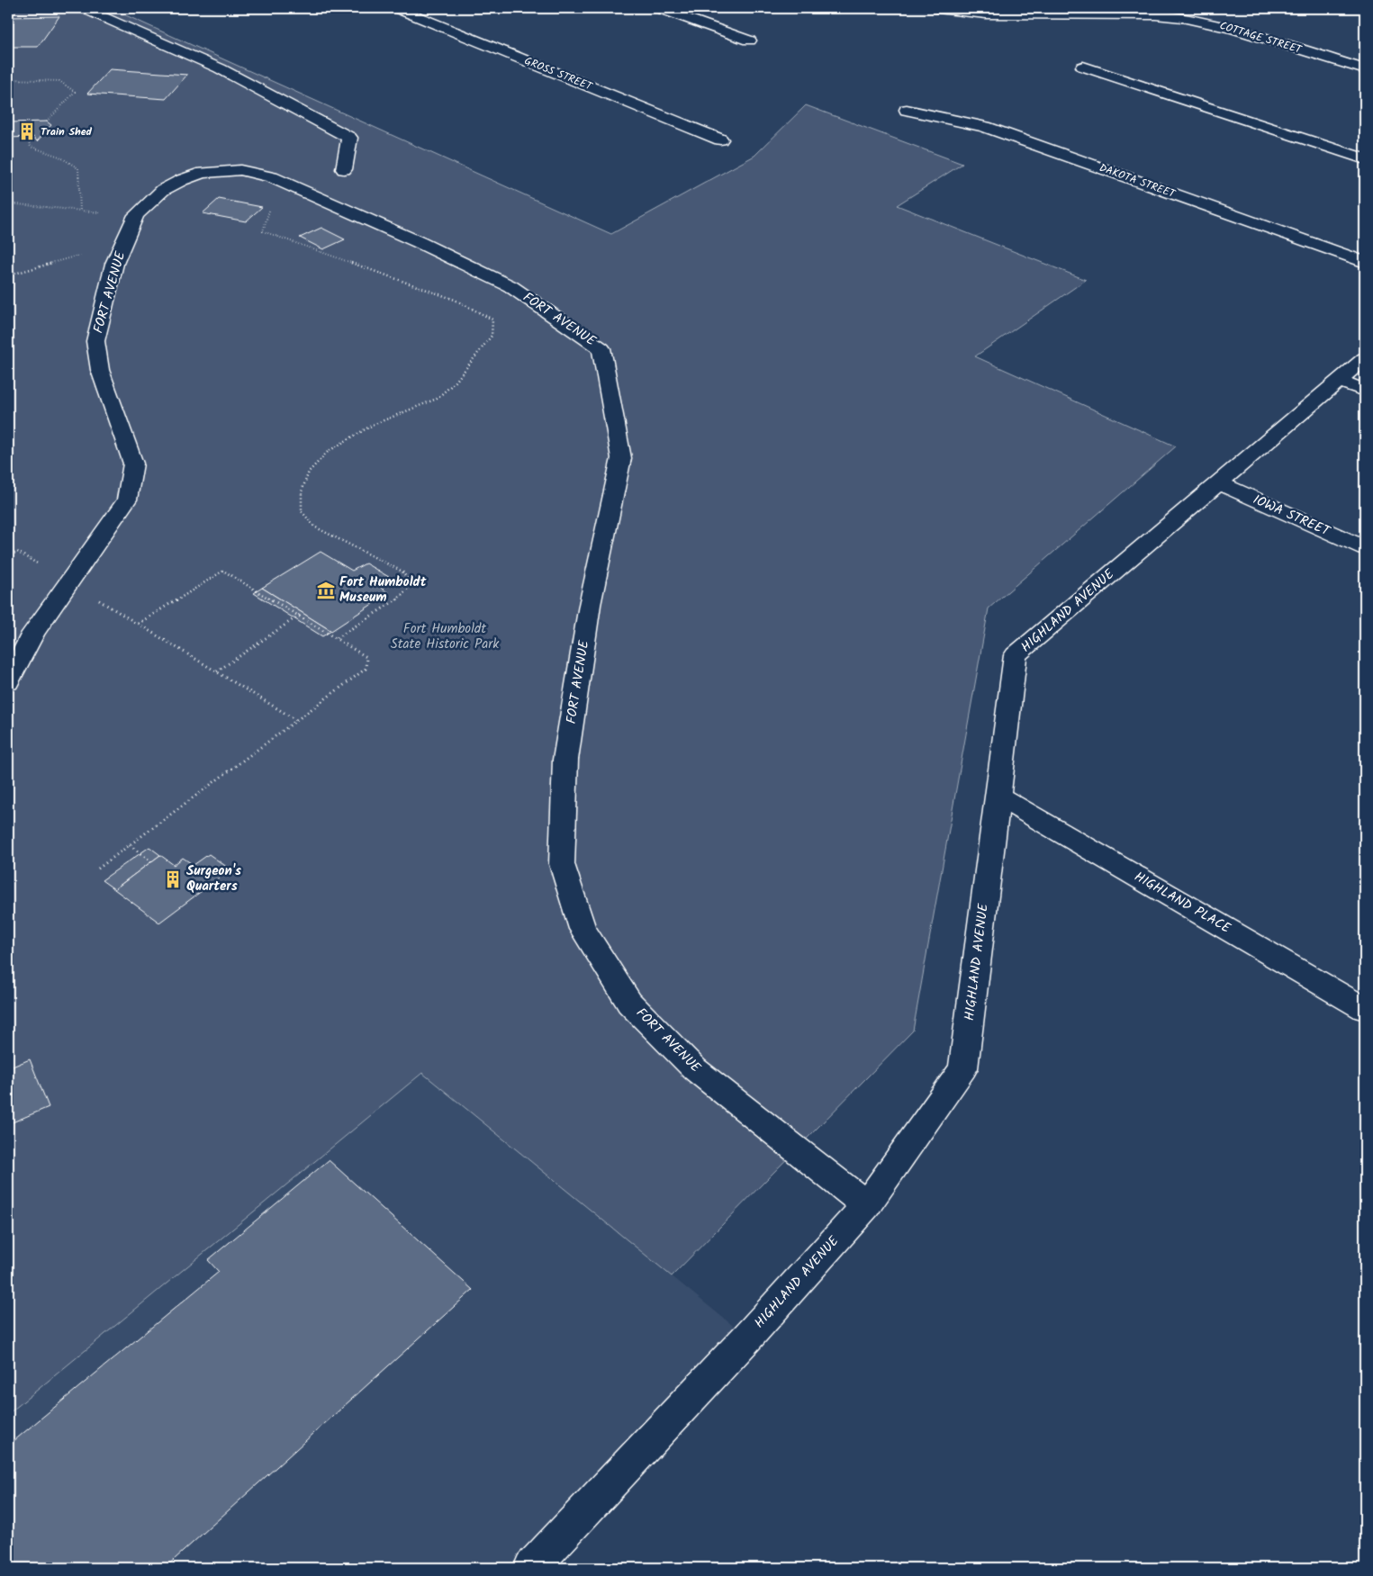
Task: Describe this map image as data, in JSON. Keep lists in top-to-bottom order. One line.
{"streets":{"street":["COTTAGE STREET","GROSS STREET","DAKOTA STREET","FORT AVENUE","IOWA STREET","HIGHLAND AVENUE","HIGHLAND PLACE"]},"crossings":[["FORT AVENUE","HIGHLAND AVENUE"],["IOWA STREET","HIGHLAND AVENUE"],["HIGHLAND AVENUE","HIGHLAND PLACE"]],"parks":["Fort Humboldt State Historic Park"],"places":{"building":["Train Shed","Surgeon's Quarters"],"museum":["Fort Humboldt Museum"]}}
